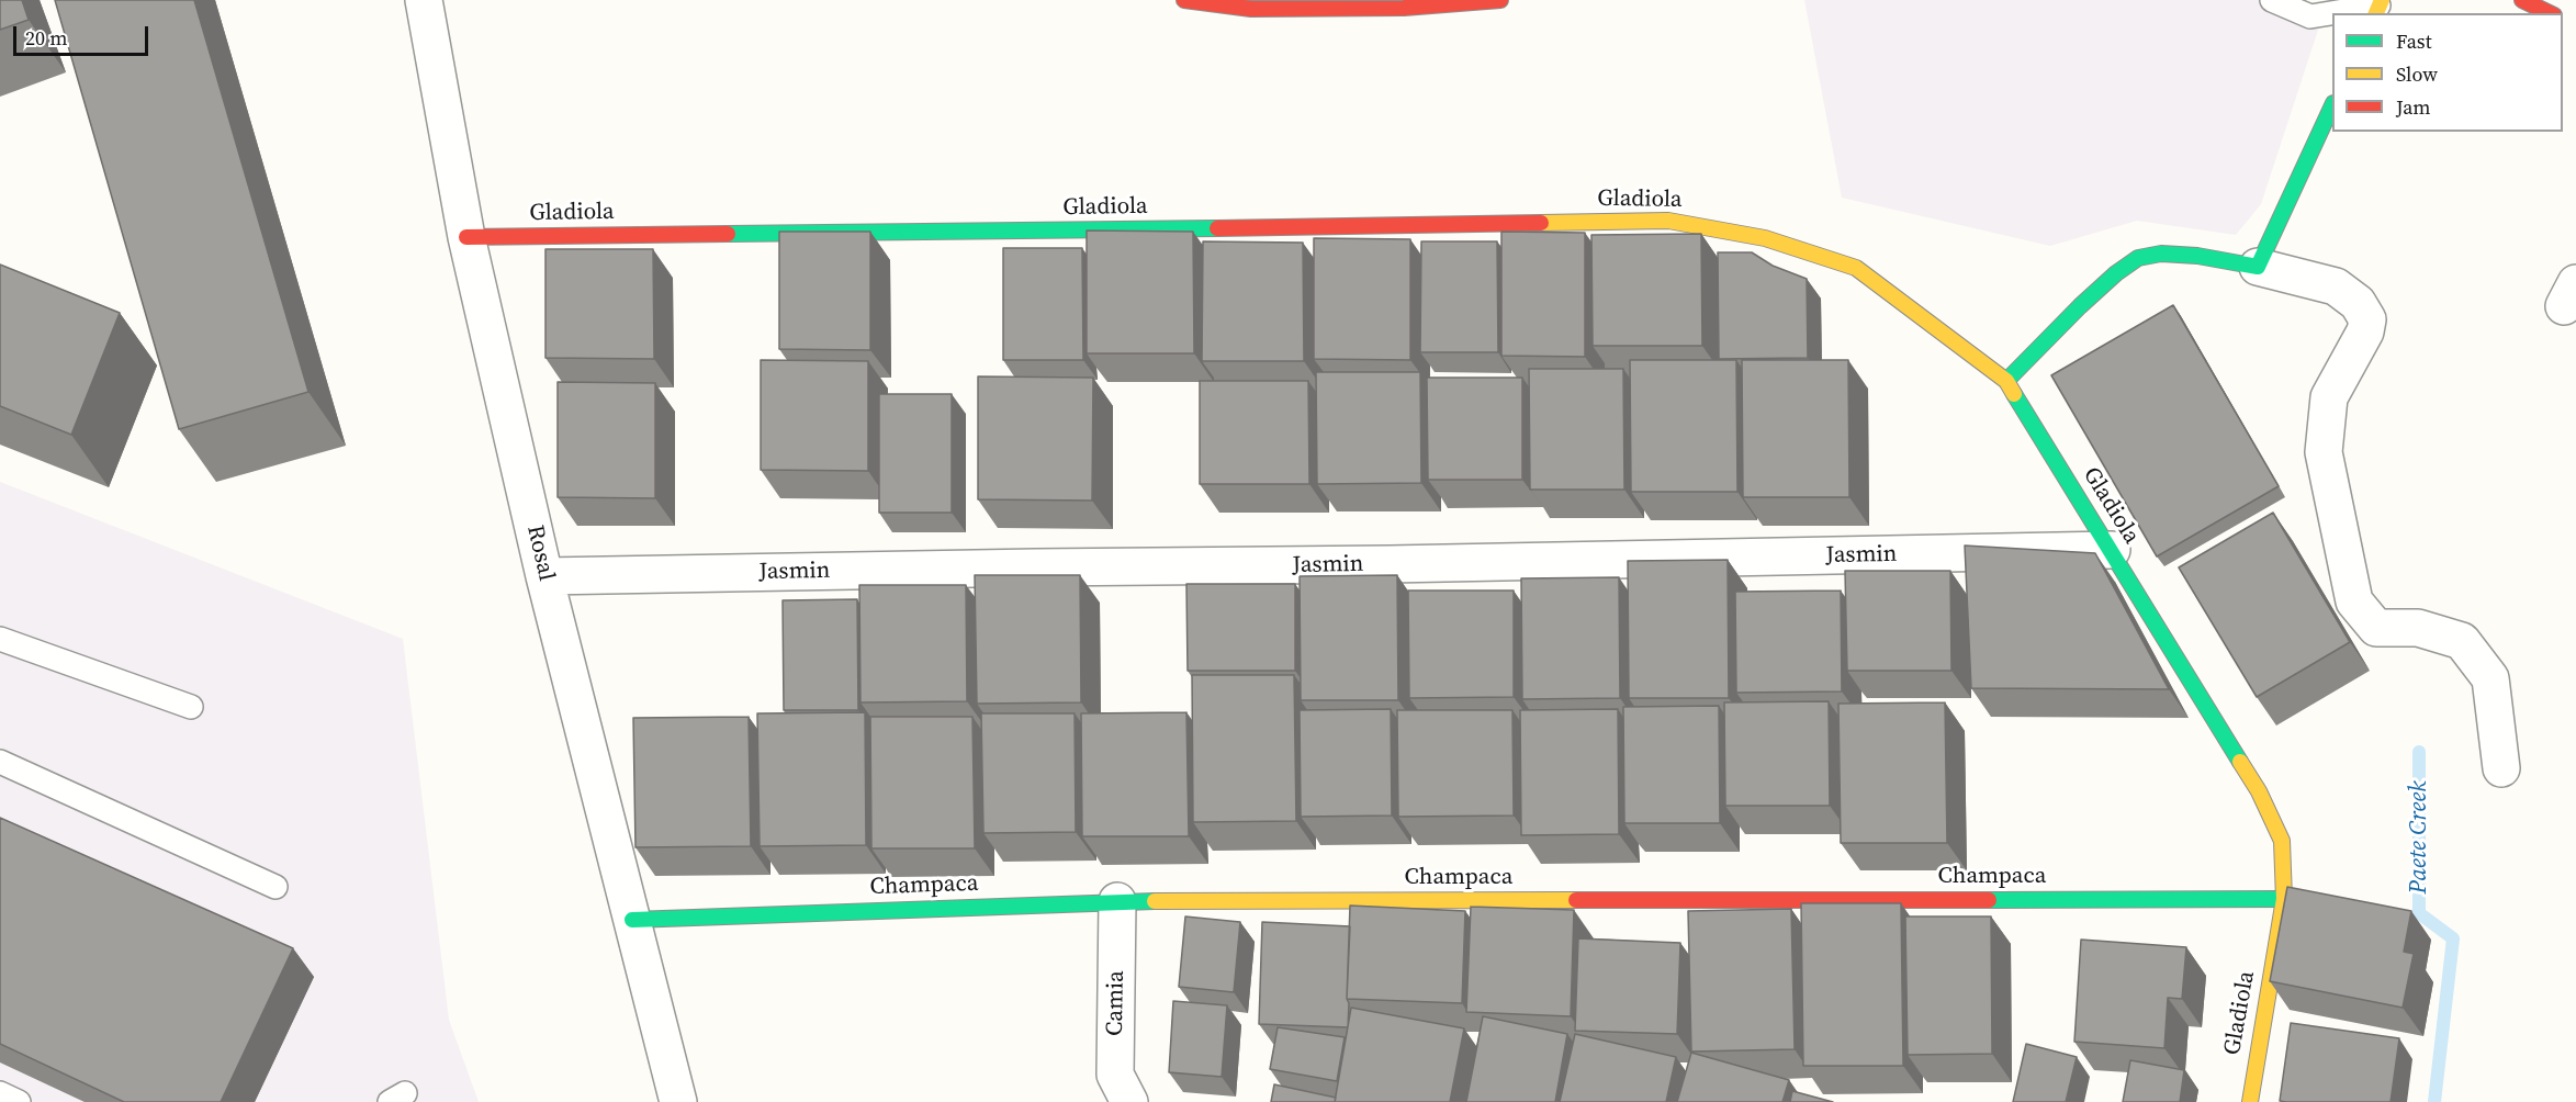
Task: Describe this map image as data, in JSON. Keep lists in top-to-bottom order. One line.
{"streets":{"main road":["Gladiola","Champaca"],"street":["Rosal","Jasmin","Camia"]},"crossings":[["Gladiola","Rosal"],["Gladiola","Jasmin"],["Gladiola","Champaca"],["Rosal","Jasmin"],["Rosal","Champaca"],["Champaca","Camia"]],"water":["Paete Creek"],"legend":["Fast","Slow","Jam"],"scale_bar":"20 m"}
